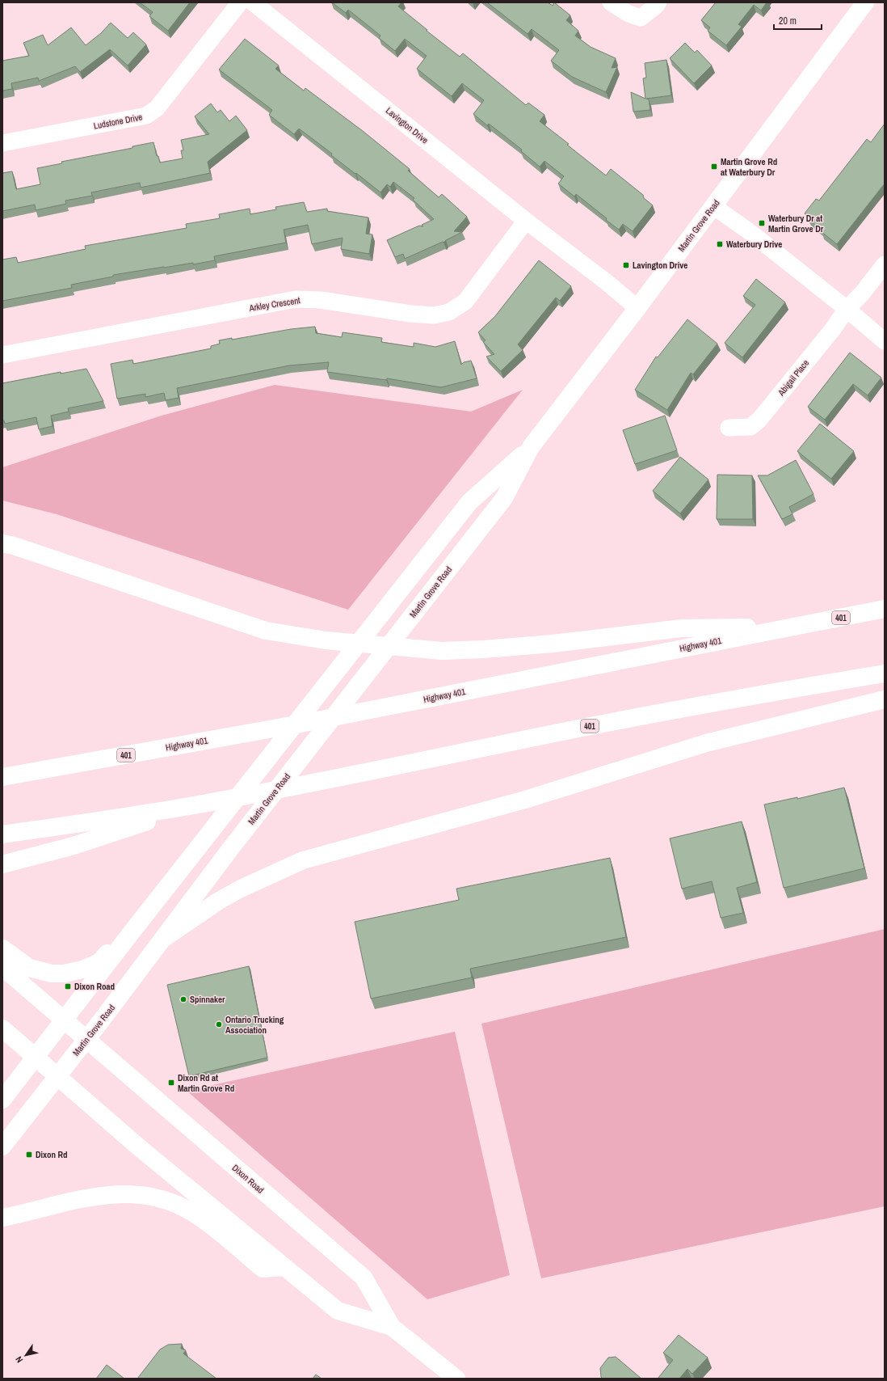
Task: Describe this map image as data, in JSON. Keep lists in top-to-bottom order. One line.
{"streets":{"main road":["Martin Grove Road","401","Highway 401","Dixon Road"],"street":["Ludstone Drive","Lavington Drive","Arkley Crescent","Abigail Place"]},"crossings":[["Lavington Drive","Martin Grove Road"],["Lavington Drive","Arkley Crescent"],["Martin Grove Road","Dixon Road"]],"places":{"transit":["Martin Grove Rd at Waterbury Dr","Waterbury Dr at Martin Grove Dr","Waterbury Drive","Lavington Drive","Dixon Road","Dixon Rd at Martin Grove Rd","Dixon Rd"],"other":["Spinnaker","Ontario Trucking Association"]},"scale_bar":"20 m","north":"bottom left"}
